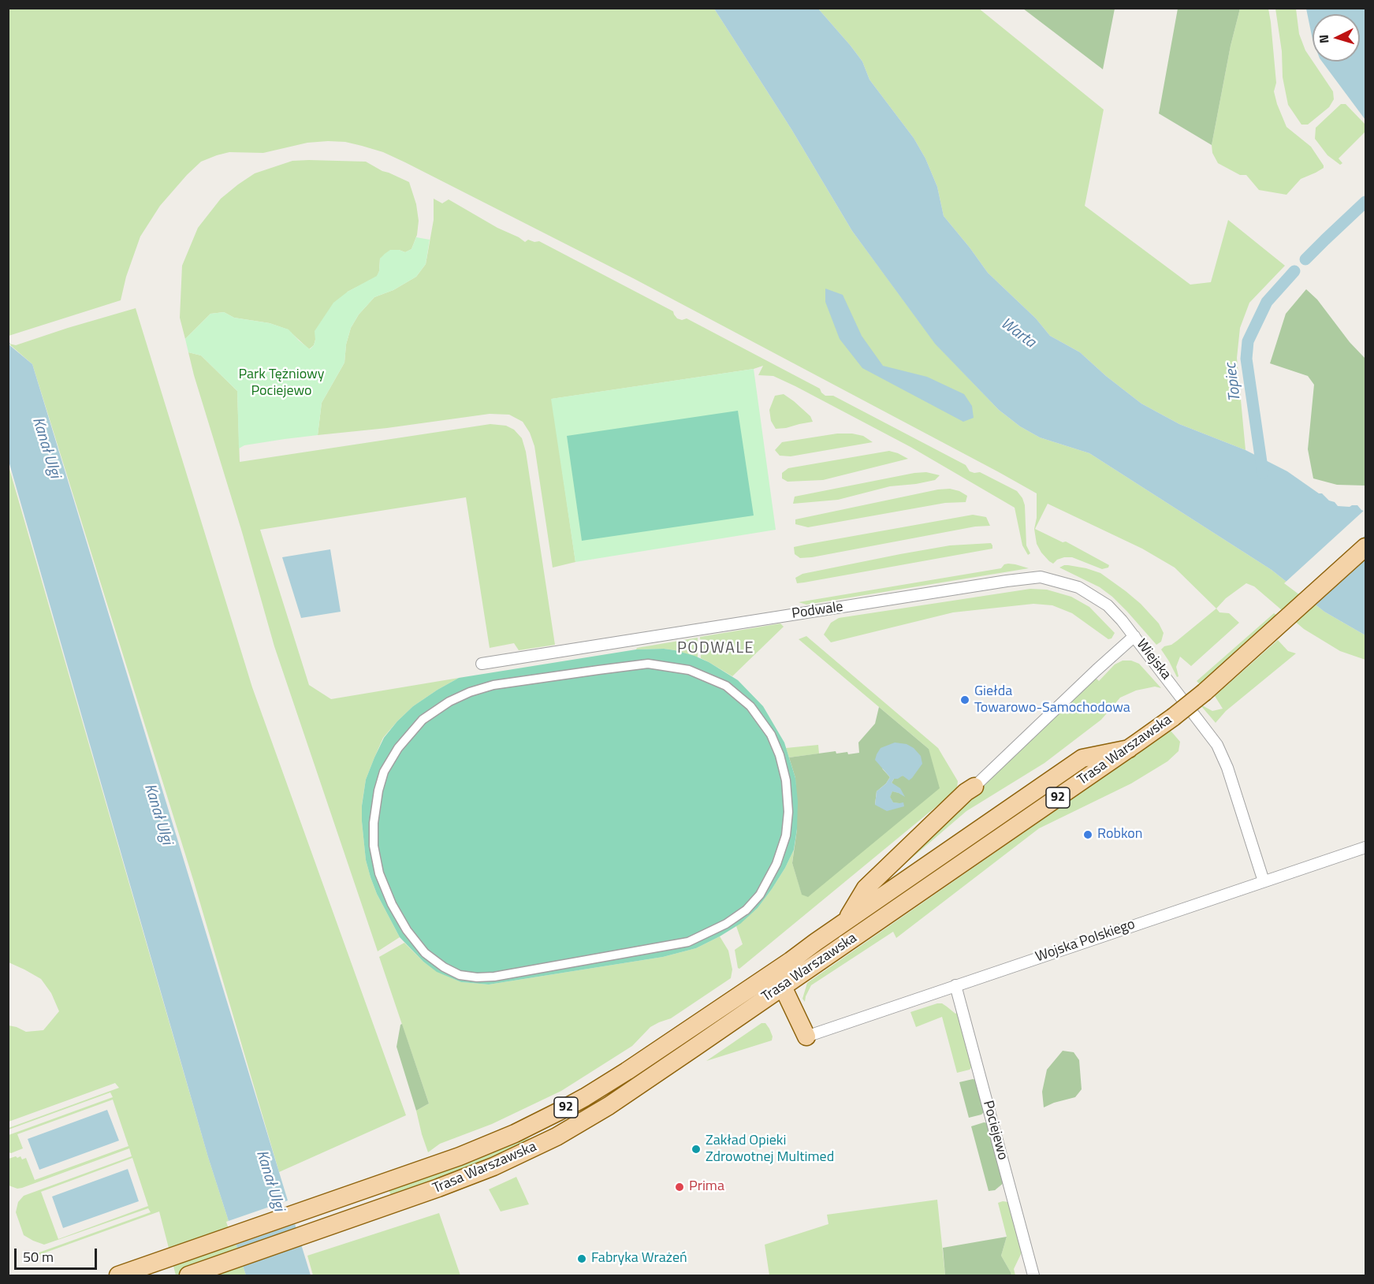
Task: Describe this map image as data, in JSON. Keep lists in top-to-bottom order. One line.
{"streets":{"main road":["Trasa Warszawska","92"],"street":["Podwale","Wiejska","Wojska Polskiego","Pociejewo"]},"crossings":[["Podwale","Wiejska"],["Wiejska","Wojska Polskiego"],["Wojska Polskiego","Pociejewo"]],"districts":["PODWALE"],"water":["Warta","Topiec","Kanał Ulgi"],"parks":["Park Tężniowy Pociejewo"],"places":["Giełda Towarowo-Samochodowa","Robkon","Zakład Opieki Zdrowotnej Multimed","Prima","Fabryka Wrażeń"],"scale_bar":"50 m","north":"left"}
